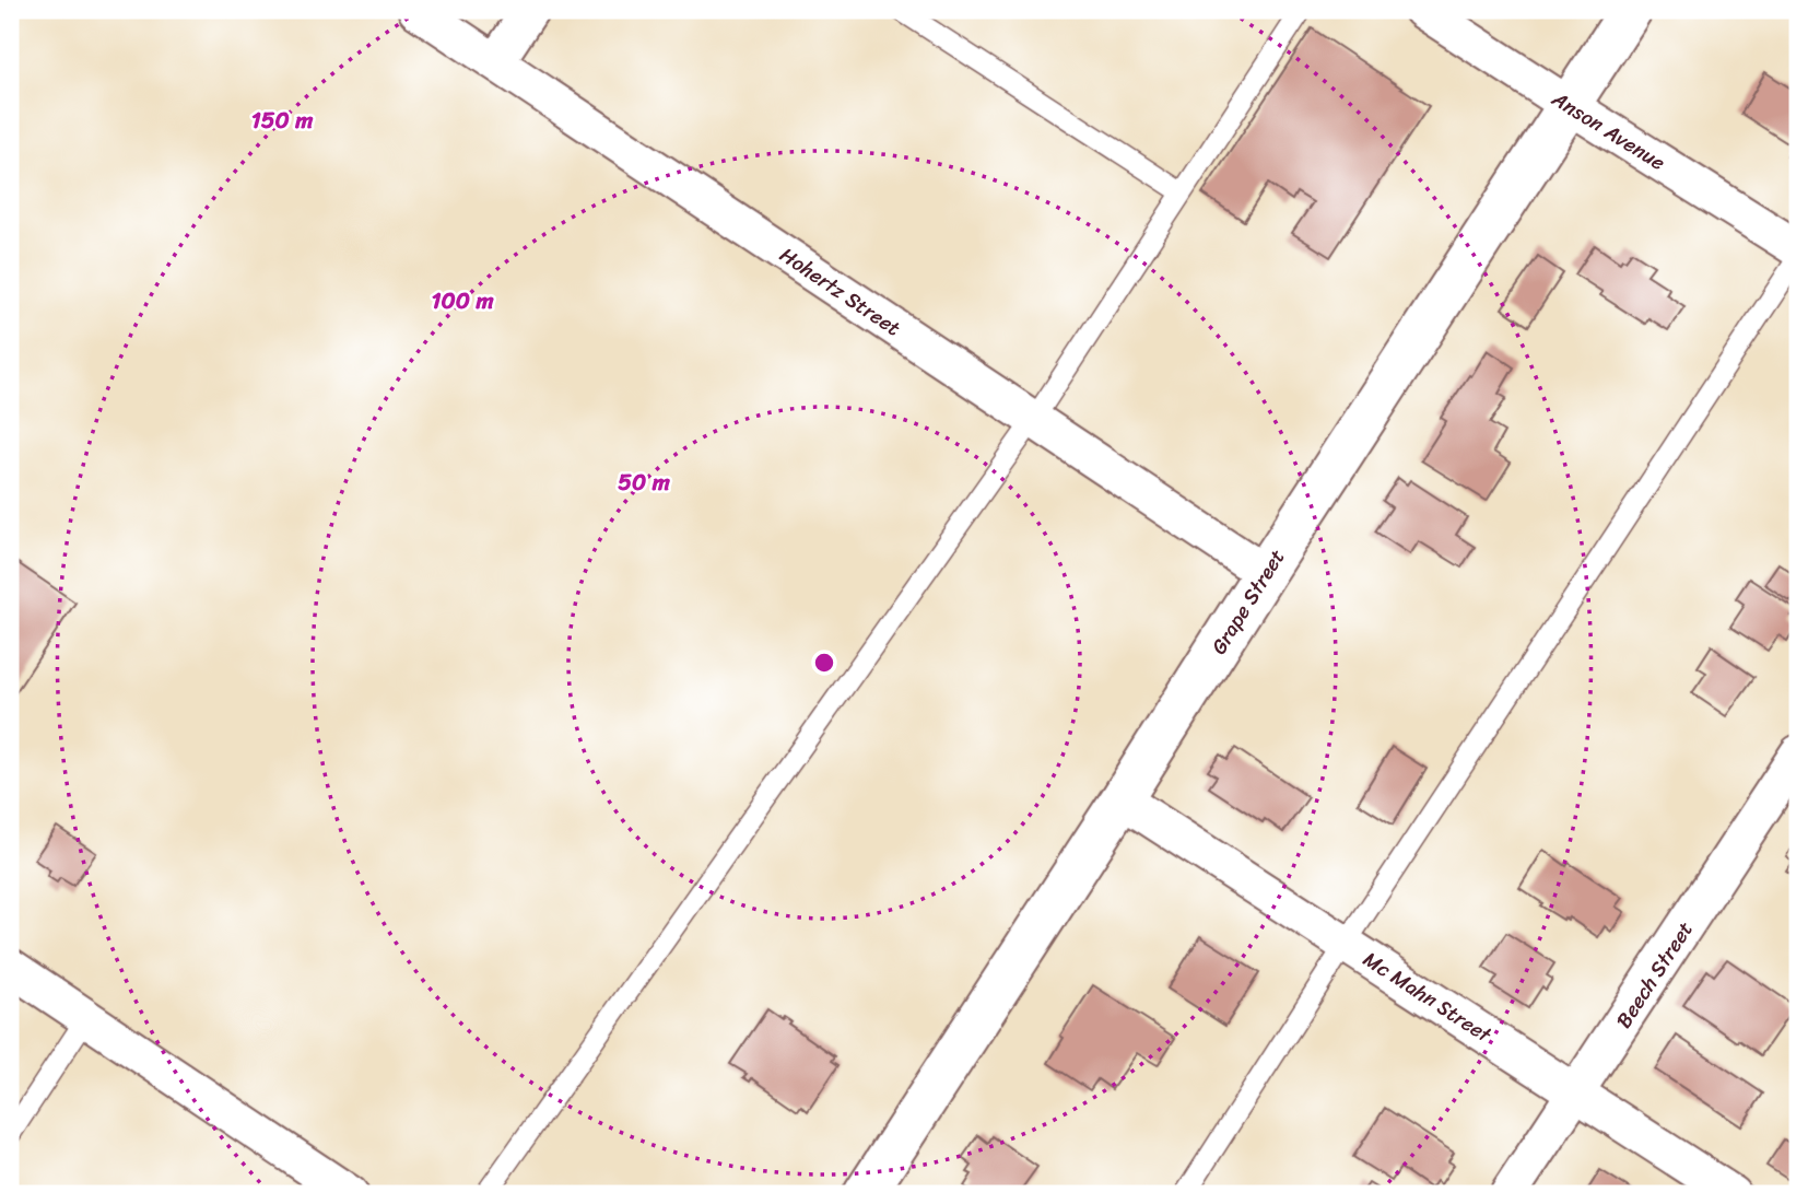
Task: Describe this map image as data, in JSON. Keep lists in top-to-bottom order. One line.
{"streets":{"street":["Anson Avenue","Hohertz Street","Grape Street","Beech Street","Mc Mahn Street"]},"crossings":[["Anson Avenue","Grape Street"],["Hohertz Street","Grape Street"],["Grape Street","Mc Mahn Street"],["Beech Street","Mc Mahn Street"]],"rings":["150 m","100 m","50 m"]}
